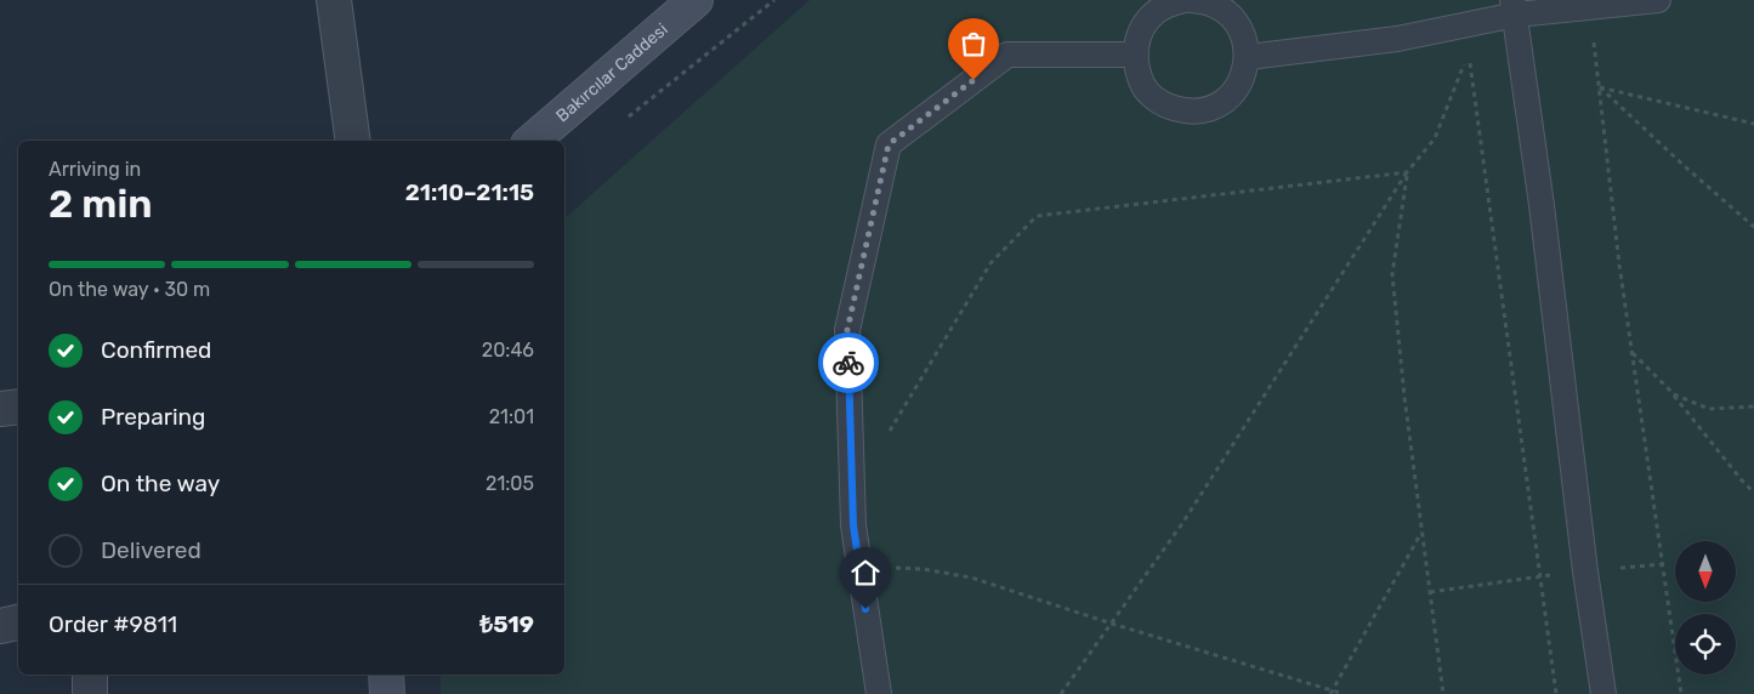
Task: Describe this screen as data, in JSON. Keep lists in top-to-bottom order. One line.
{"streets":{"main road":["Bakırcılar Caddesi"]},"north":"bottom","page":{"heading":["2 min","Arriving in","21:10–21:15"],"panel":["Order #9811","₺519"],"bar":"On the way · 30 m","list":[["Confirmed","20:46"],["Preparing","21:01"],["On the way","21:05"],"Delivered"]}}
